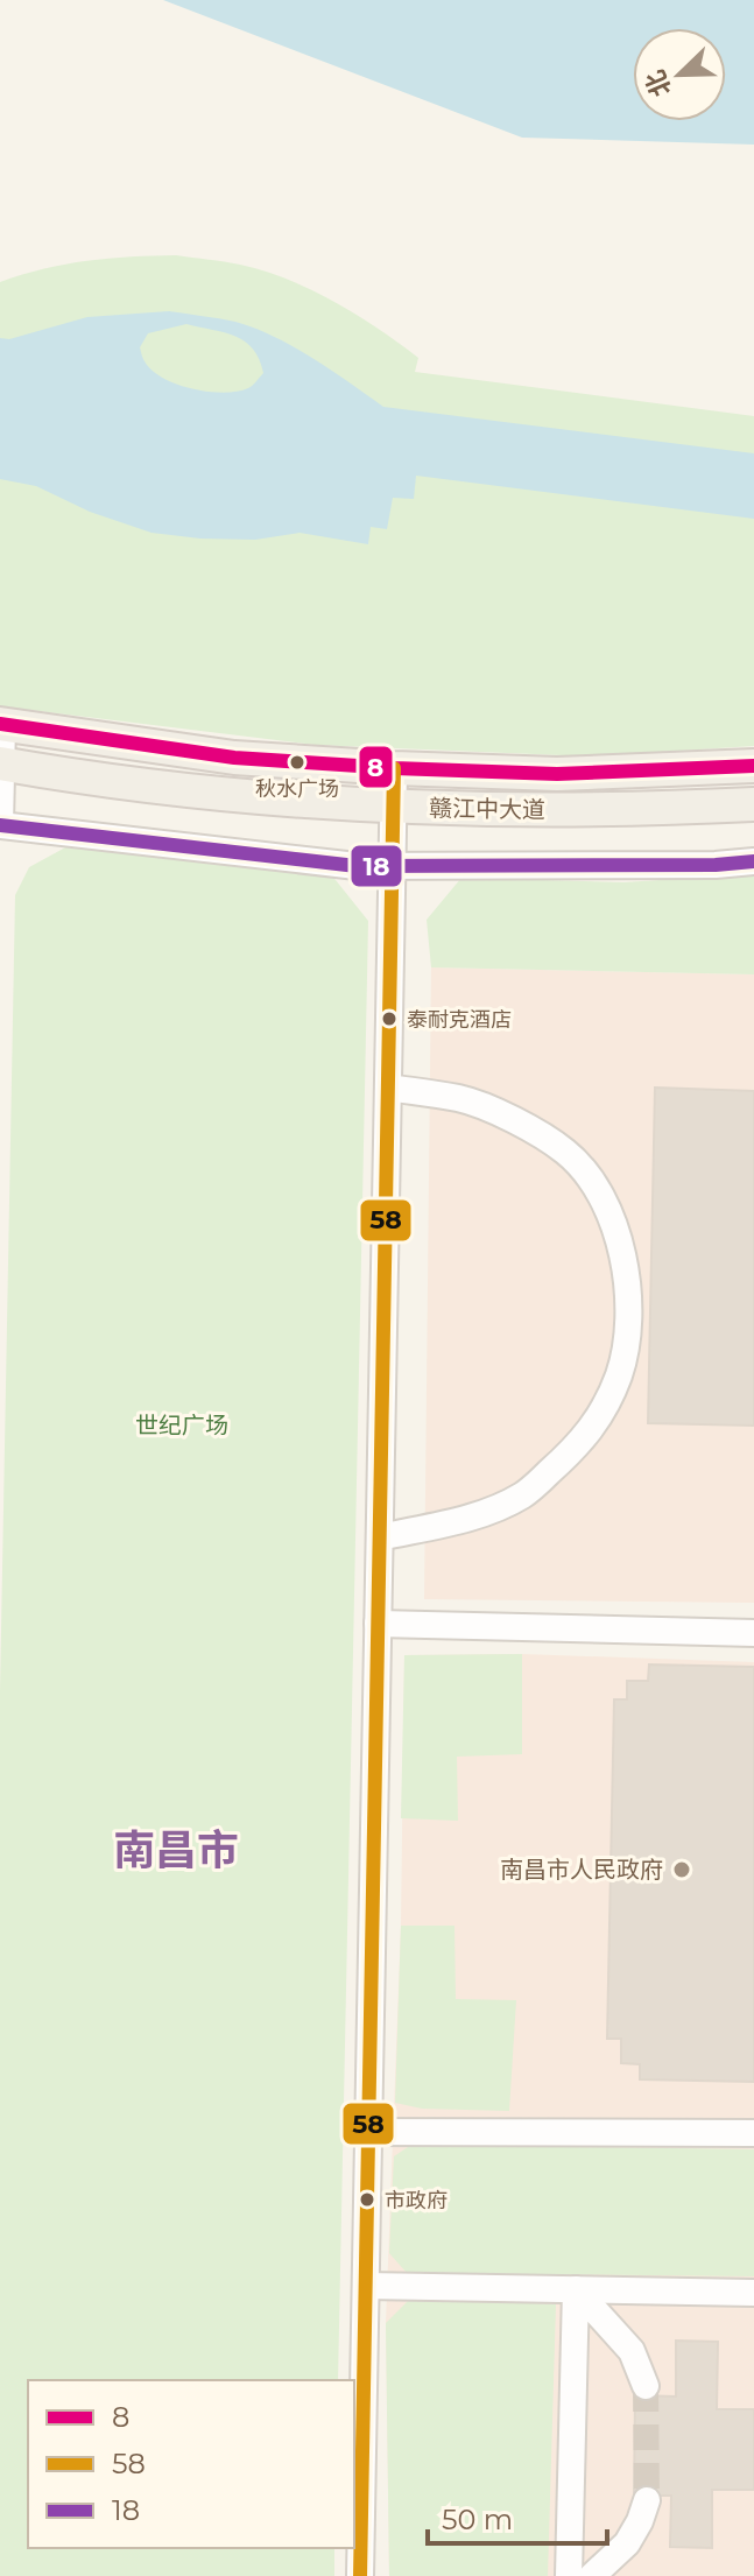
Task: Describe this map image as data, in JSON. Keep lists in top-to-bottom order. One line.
{"streets":{"main road":["赣江中大道"]},"districts":["南昌市"],"parks":["世纪广场"],"places":["秋水广场","泰耐克酒店","南昌市人民政府","市政府"],"lines":["transit line 8","transit line 58","transit line 18"],"legend":["8","58","18"],"scale_bar":"50 m","north":"bottom left"}
